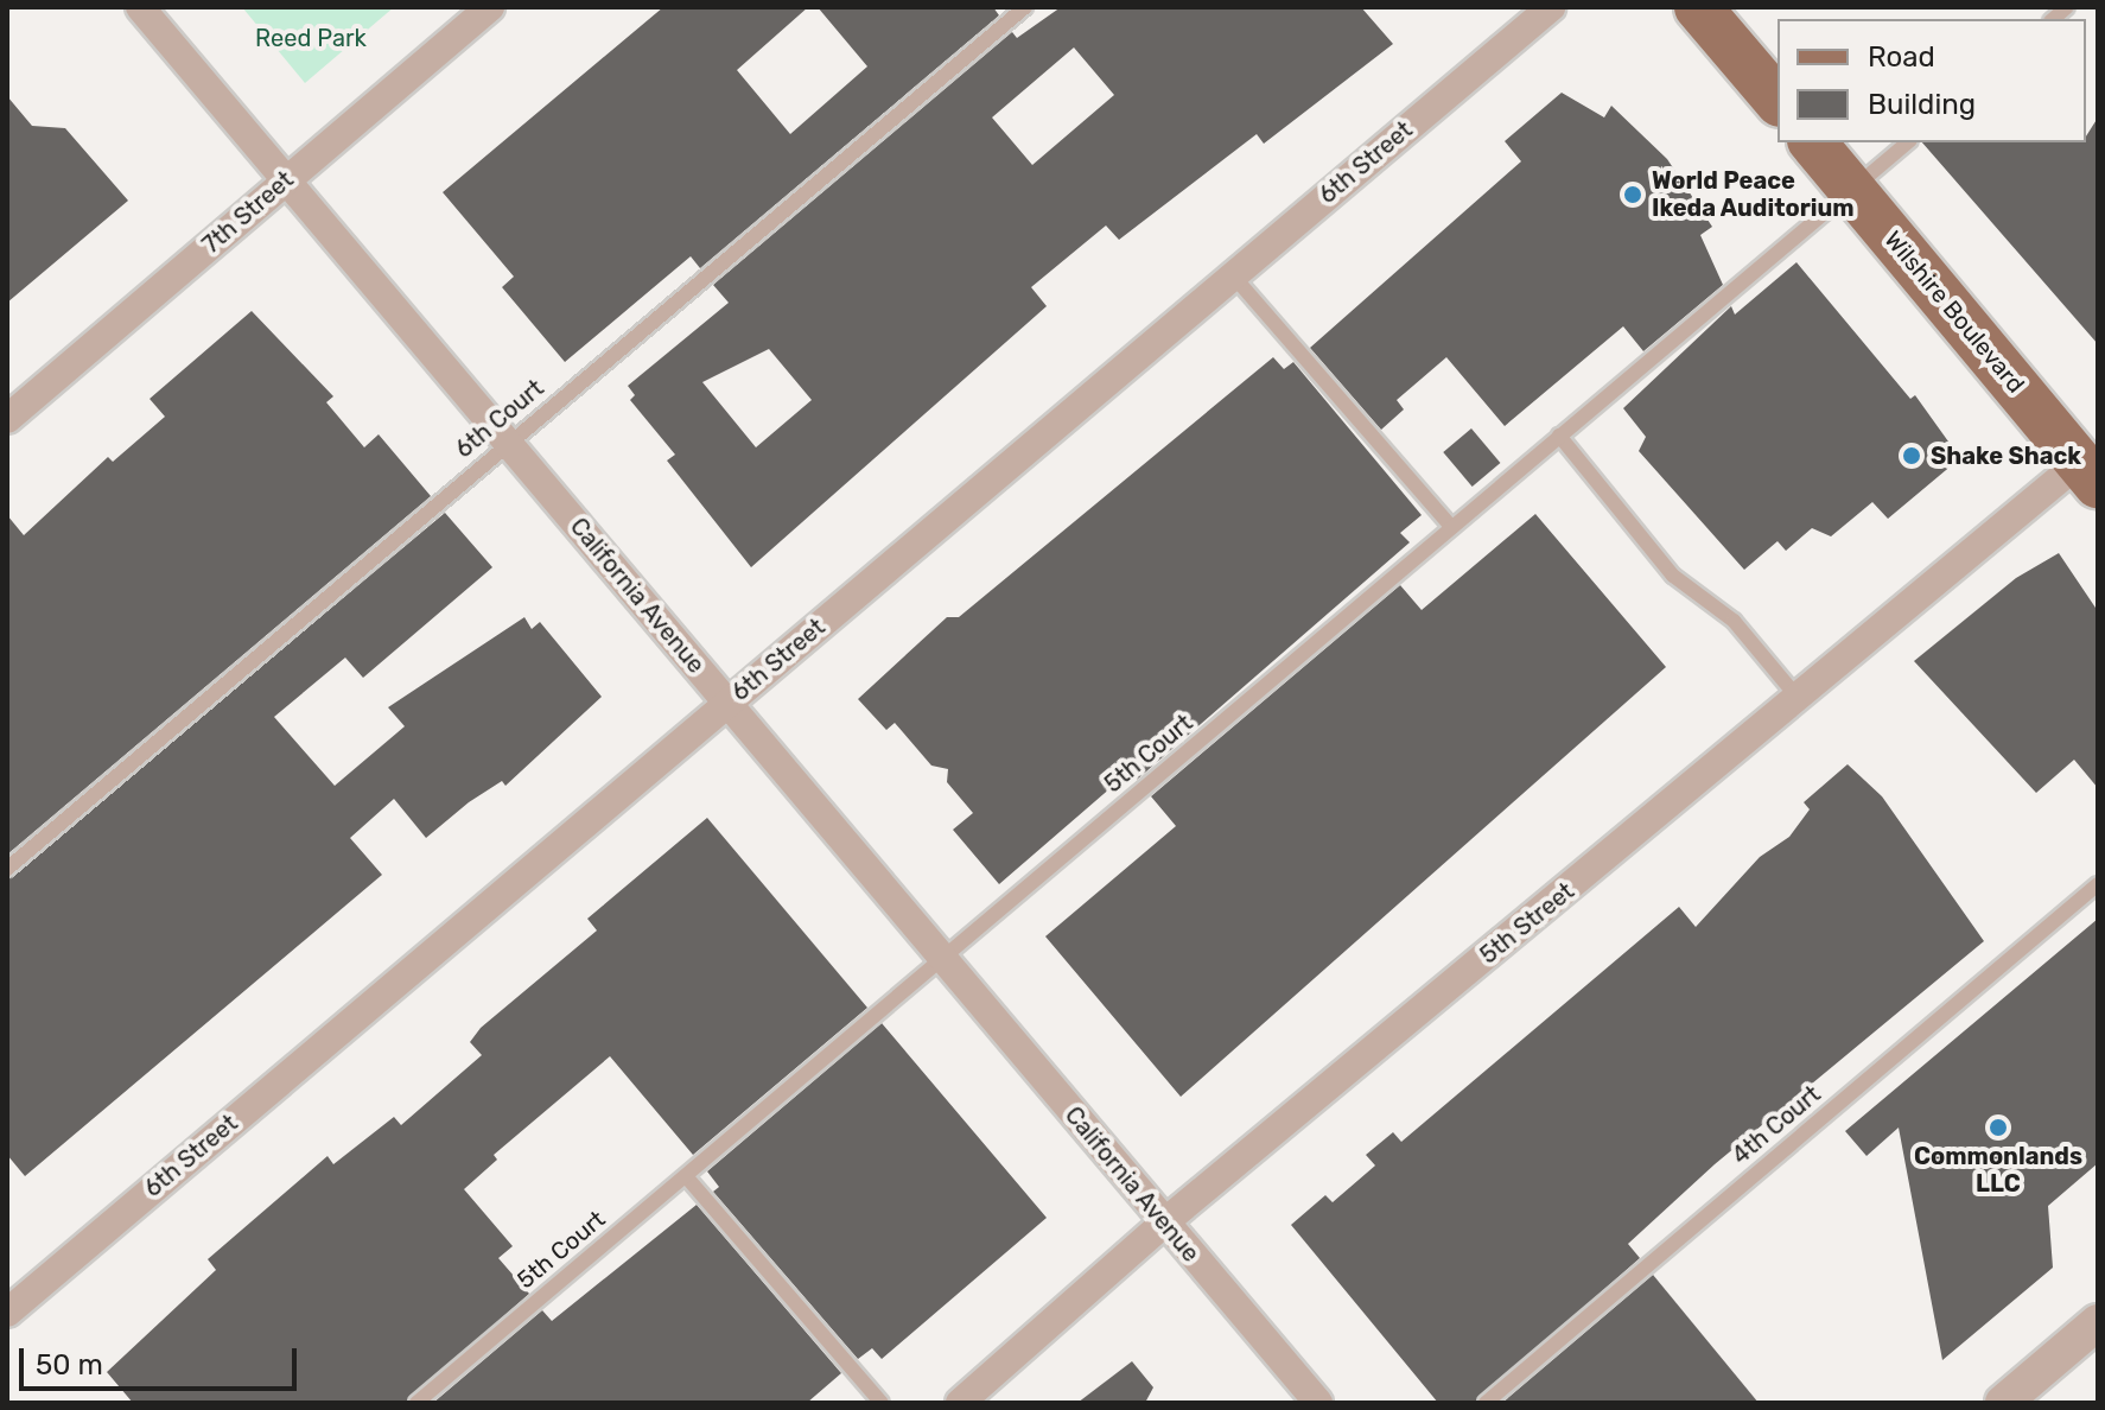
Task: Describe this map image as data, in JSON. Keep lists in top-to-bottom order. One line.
{"streets":{"main road":["Wilshire Boulevard"],"street":["6th Street","7th Street","California Avenue","5th Street"],"lane":["6th Court","5th Court","4th Court"]},"crossings":[["6th Street","California Avenue"],["7th Street","California Avenue"],["Wilshire Boulevard","5th Court"],["Wilshire Boulevard","5th Street"],["6th Court","California Avenue"],["California Avenue","5th Court"],["California Avenue","5th Street"]],"parks":["Reed Park"],"places":["World Peace Ikeda Auditorium","Shake Shack","Commonlands LLC"],"legend":["Road","Building"],"scale_bar":"50 m"}
